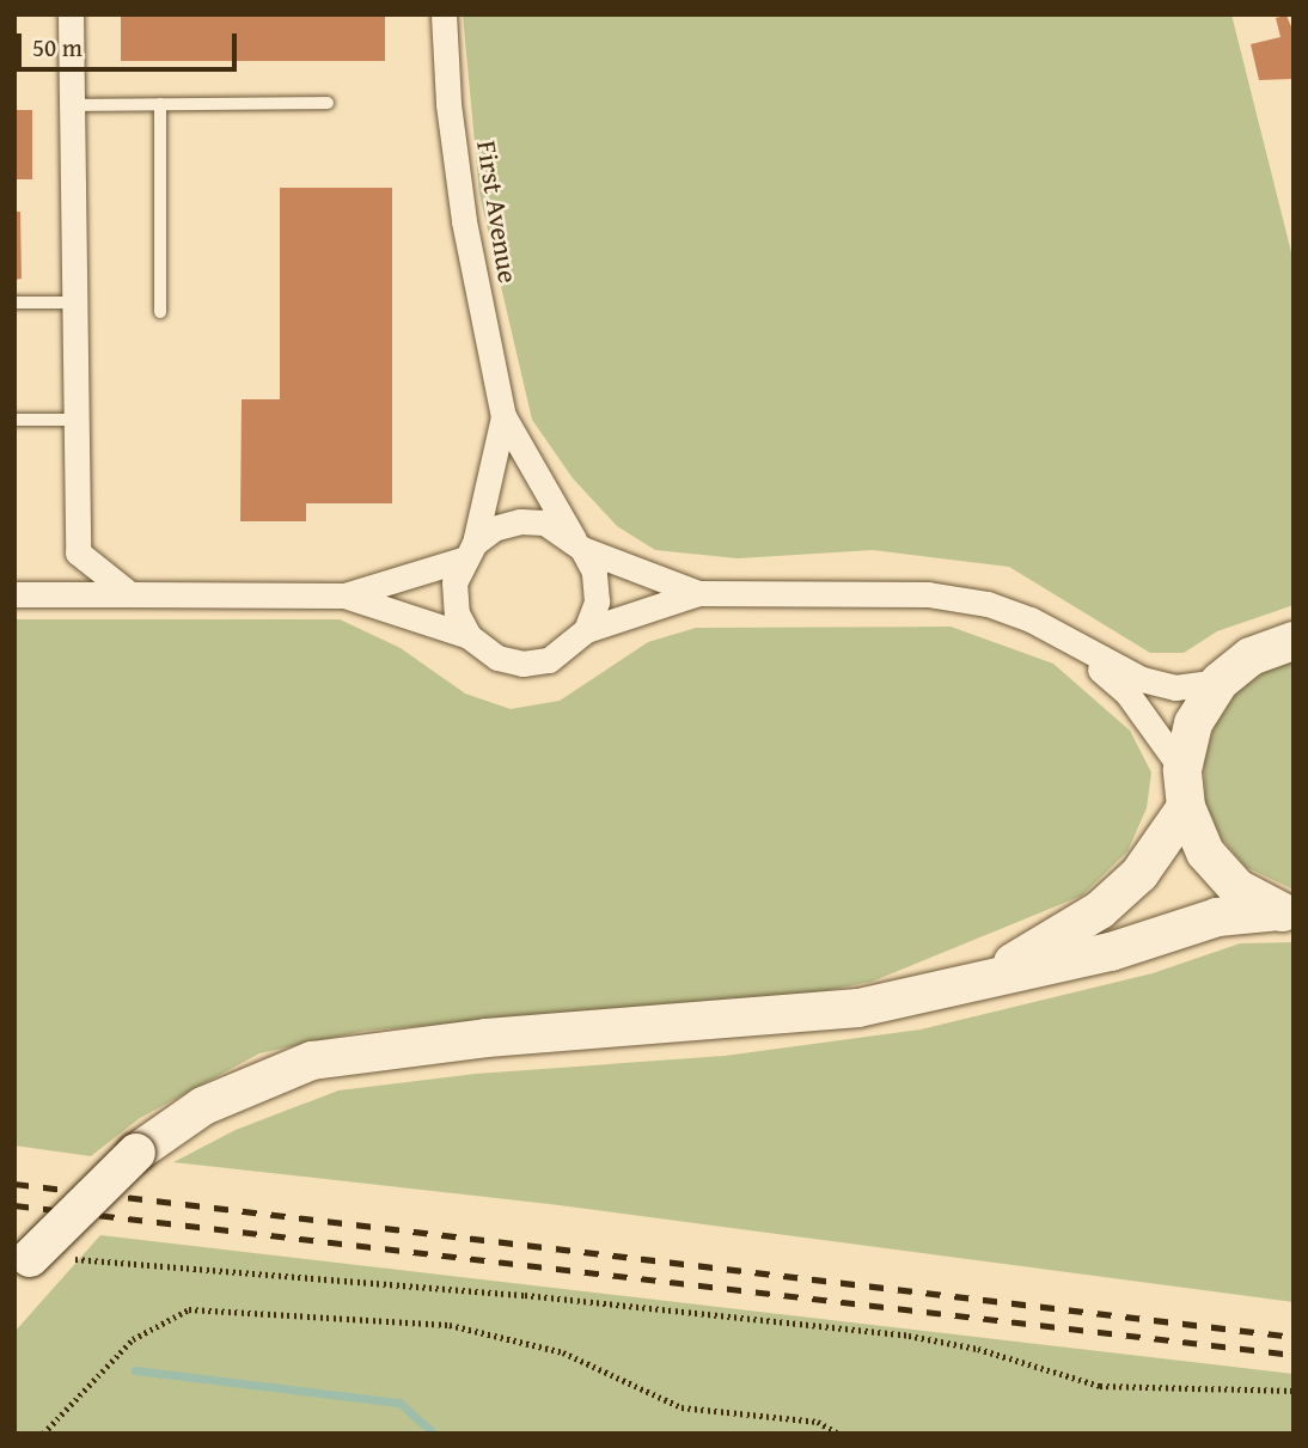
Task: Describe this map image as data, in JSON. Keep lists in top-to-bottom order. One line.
{"streets":{"street":["First Avenue"]},"scale_bar":"50 m"}
